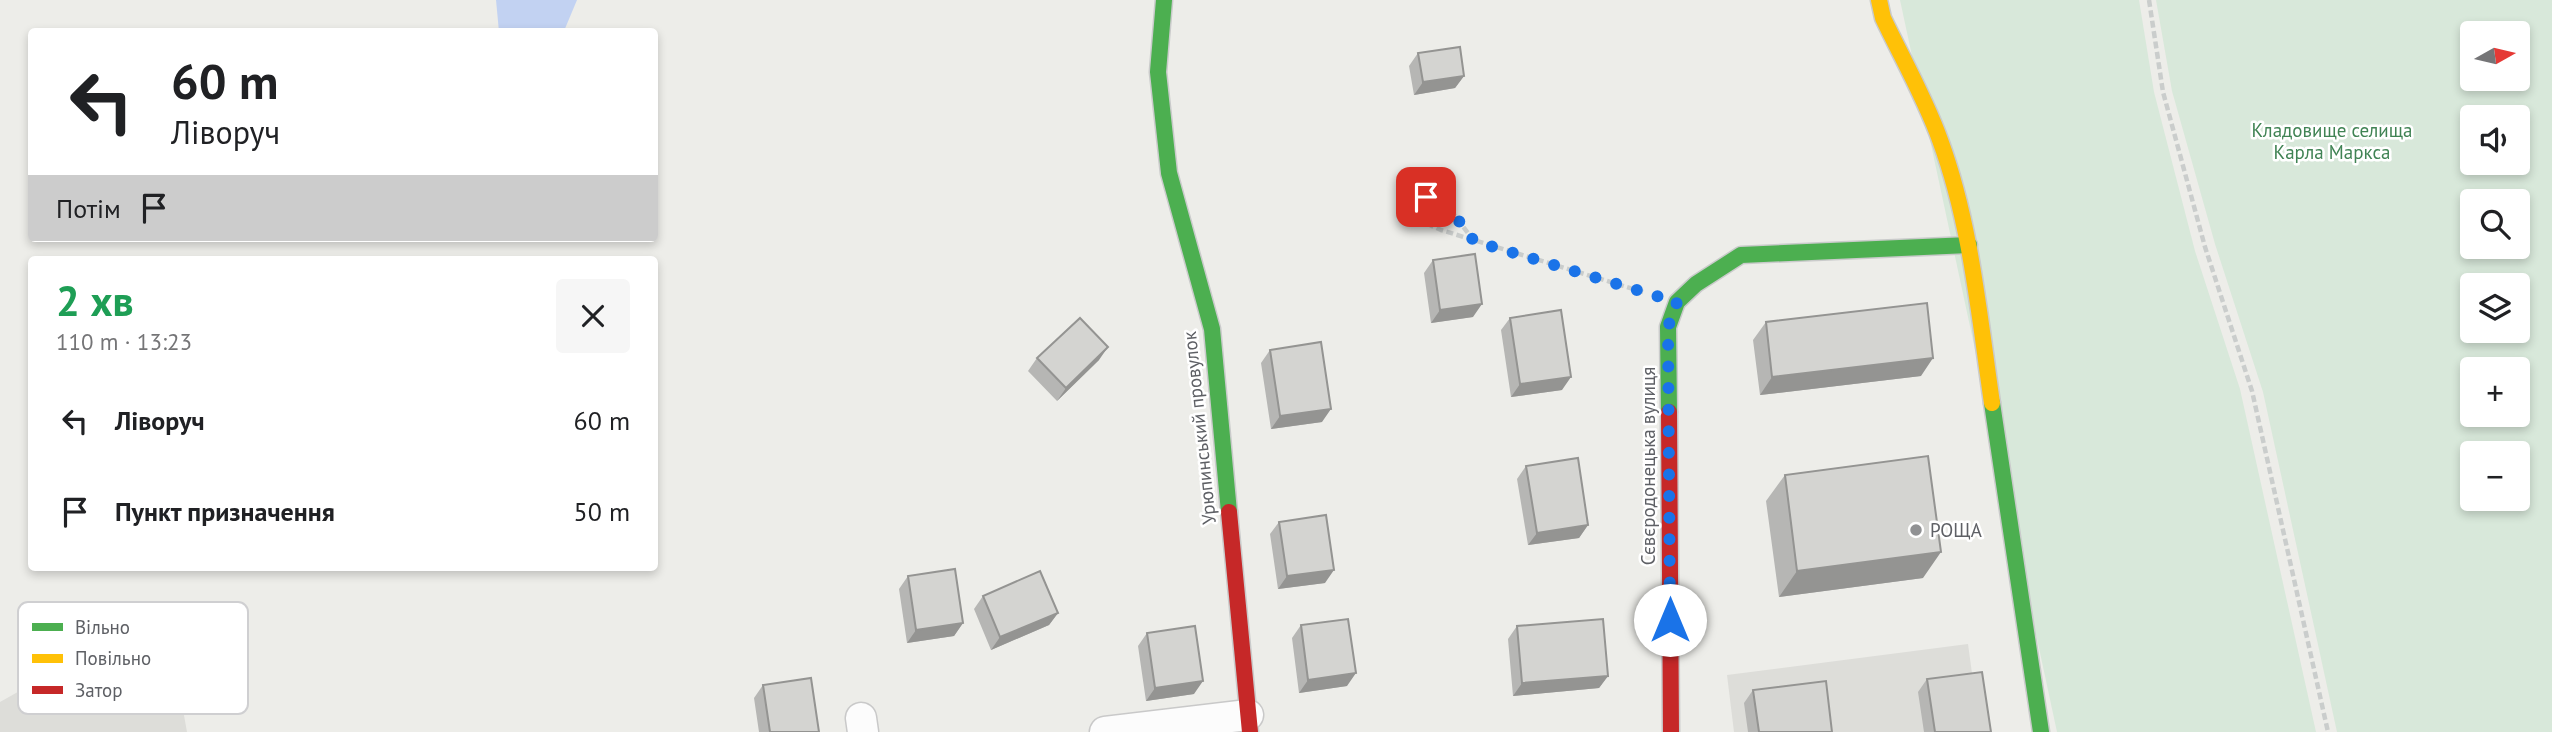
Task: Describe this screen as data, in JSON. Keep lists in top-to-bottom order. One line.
{"streets":{"street":["Урюпинський провулок","Сєвєродонецька вулиця"]},"parks":["Кладовище селища Карла Маркса"],"places":["РОЩА"],"legend":["Вільно","Повільно","Затор"],"north":"right","page":{"map_buttons":["+","−"],"turn":["60 m","Ліворуч"],"then":"Потім","heading":["2 хв","110 m · 13:23"],"list":[{"name":"Ліворуч","value":"60 m"},{"name":"Пункт призначення","value":"50 m"}]}}
